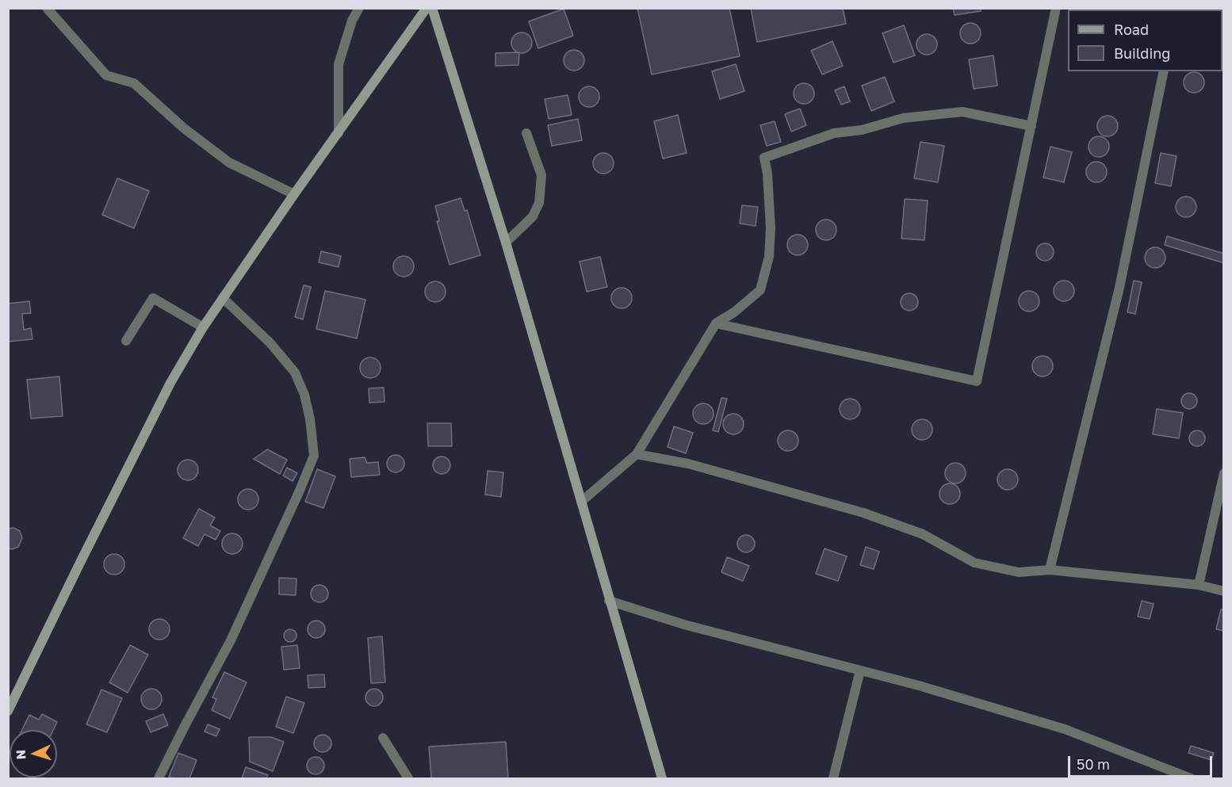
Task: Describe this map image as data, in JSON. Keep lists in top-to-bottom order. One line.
{"legend":["Road","Building"],"scale_bar":"50 m","north":"left"}
